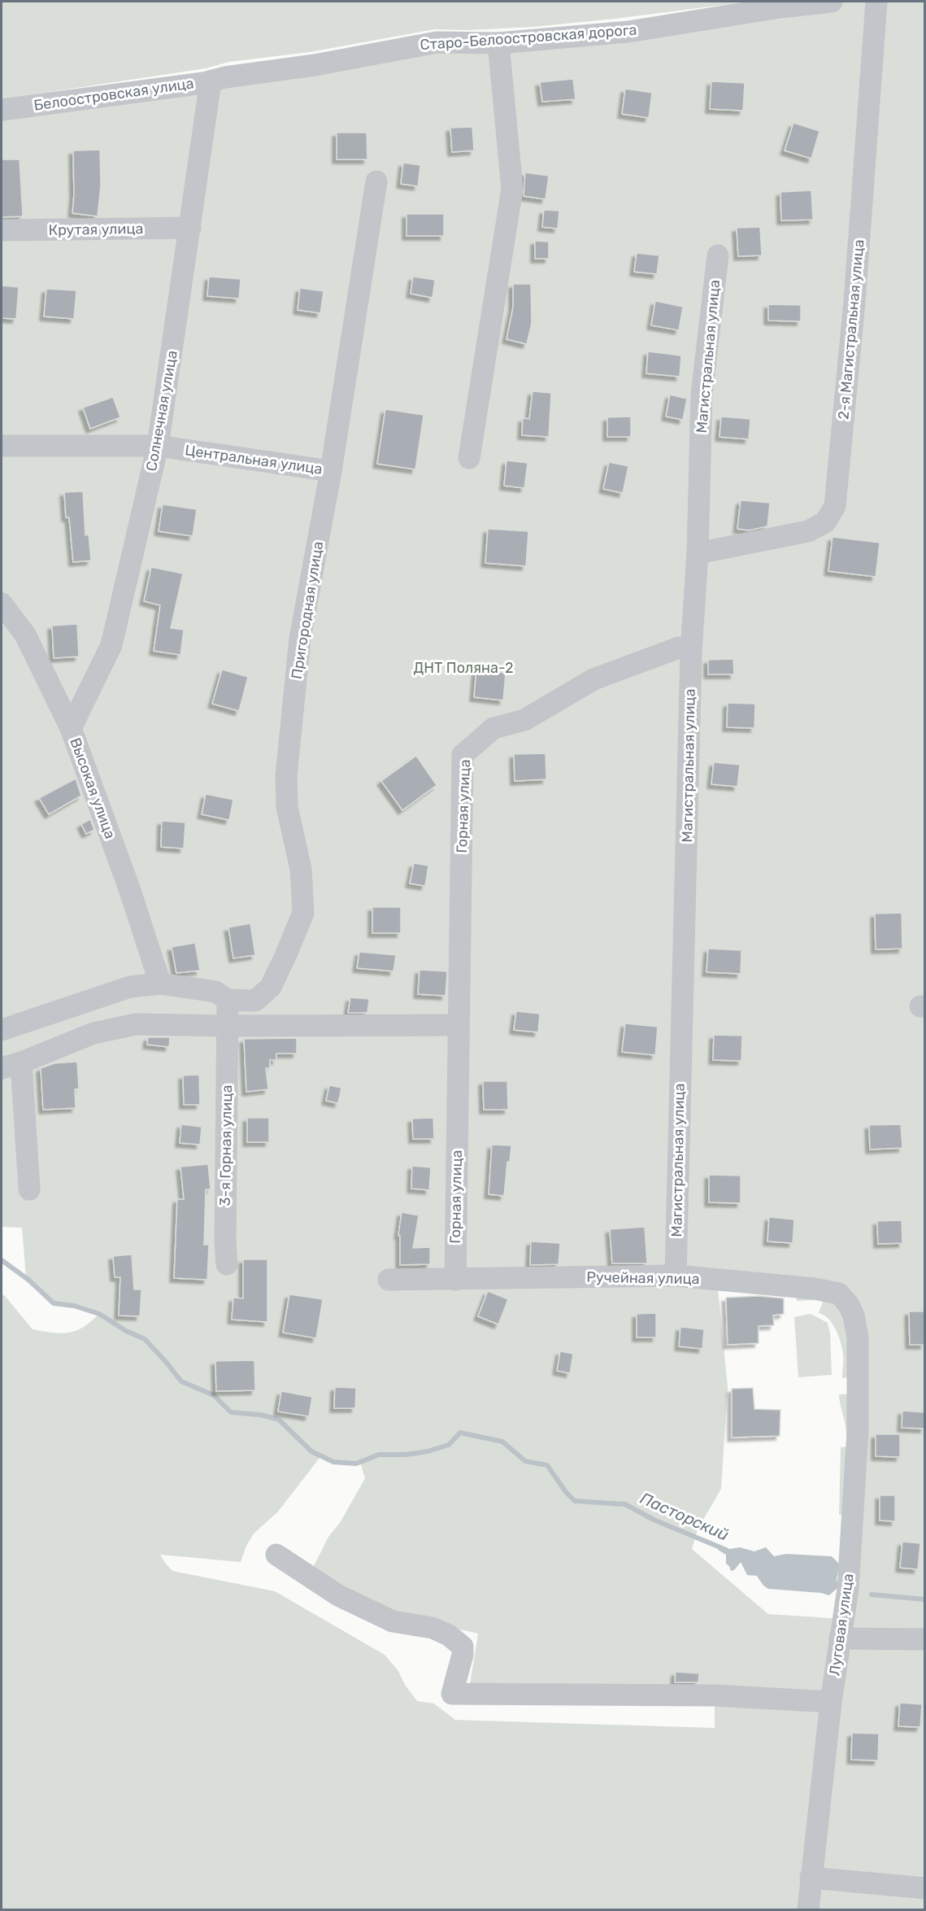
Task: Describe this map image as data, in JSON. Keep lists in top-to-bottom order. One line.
{"streets":{"street":["Старо-Белоостровская дорога","Белоостровская улица","Крутая улица","2-я Магистральная улица","Магистральная улица","Солнечная улица","Центральная улица","Пригородная улица","Высокая улица","Горная улица","3-я Горная улица","Ручейная улица","Луговая улица"]},"crossings":[["Старо-Белоостровская дорога","Белоостровская улица"],["Старо-Белоостровская дорога","Солнечная улица"],["Белоостровская улица","Солнечная улица"],["Крутая улица","Солнечная улица"],["2-я Магистральная улица","Магистральная улица"],["Магистральная улица","Горная улица"],["Магистральная улица","Ручейная улица"],["Солнечная улица","Центральная улица"],["Солнечная улица","Высокая улица"],["Центральная улица","Пригородная улица"],["Пригородная улица","3-я Горная улица"],["Горная улица","Ручейная улица"],["Ручейная улица","Луговая улица"]],"water":["Пасторский"],"parks":["ДНТ Поляна-2"]}
